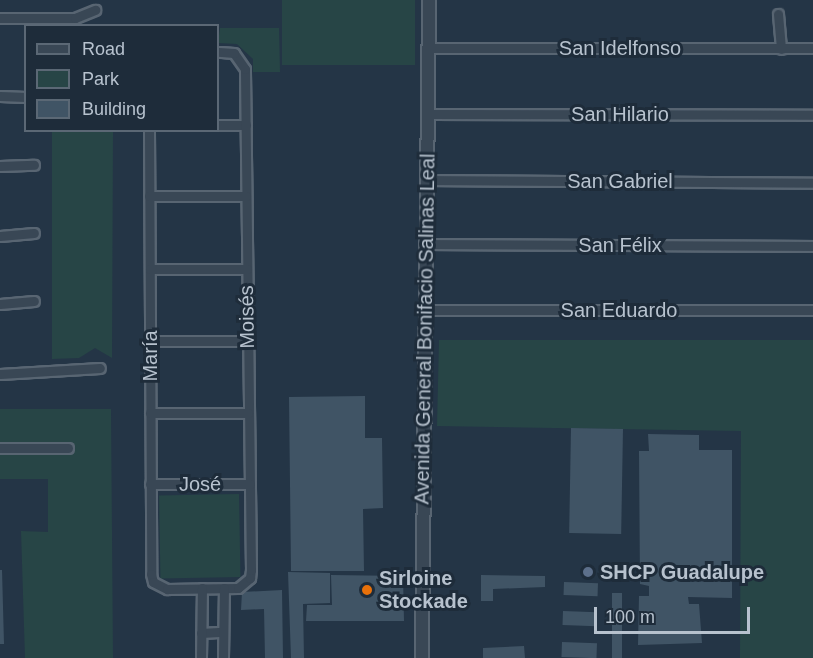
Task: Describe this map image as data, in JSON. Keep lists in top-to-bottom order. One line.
{"streets":{"street":["San Idelfonso","San Hilario","San Gabriel","San Félix","San Eduardo","Moisés","Avenida General Bonifacio Salinas Leal","María","José"]},"crossings":[["San Idelfonso","Avenida General Bonifacio Salinas Leal"],["San Hilario","Avenida General Bonifacio Salinas Leal"],["San Gabriel","Avenida General Bonifacio Salinas Leal"],["San Félix","Avenida General Bonifacio Salinas Leal"],["San Eduardo","Avenida General Bonifacio Salinas Leal"],["Moisés","José"],["María","José"]],"places":["SHCP Guadalupe","Sirloine Stockade"],"legend":["Road","Park","Building"],"scale_bar":"100 m"}
